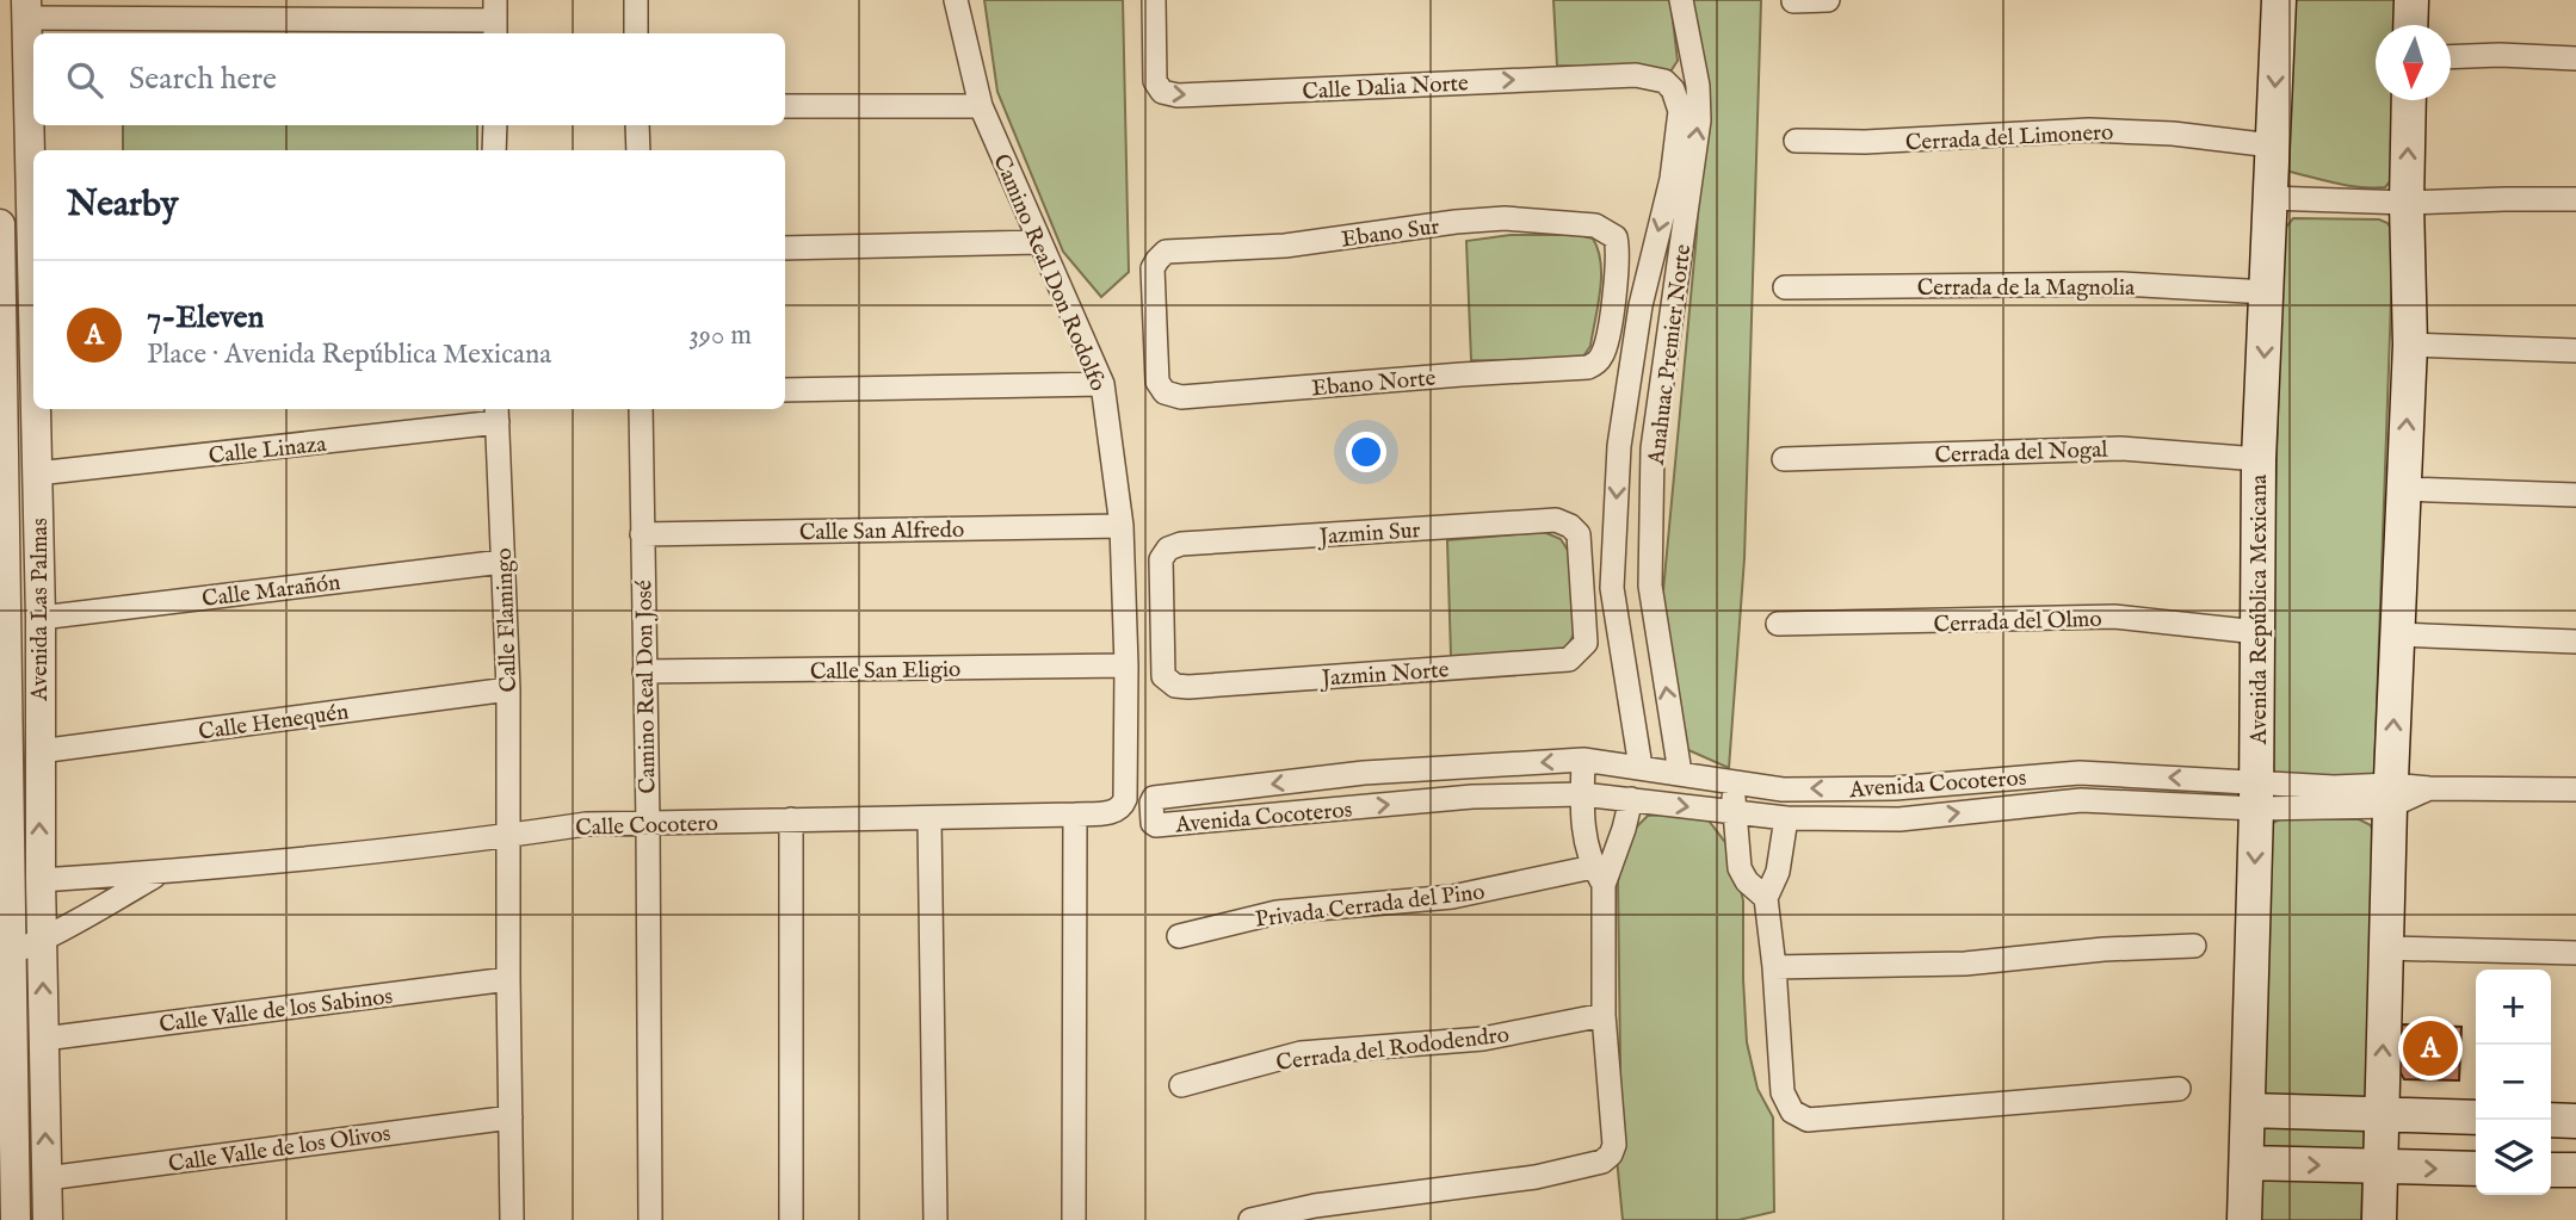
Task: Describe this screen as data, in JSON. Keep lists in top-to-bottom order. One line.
{"streets":{"main road":["Avenida República Mexicana"],"street":["Calle Dalia Norte","Cerrada del Limonero","Ebano Sur","Camino Real Don Rodolfo","Cerrada de la Magnolia","Anahuac Premier Norte","Ebano Norte","Calle Linaza","Cerrada del Nogal","Calle San Alfredo","Jazmin Sur","Calle Marañón","Avenida Las Palmas","Calle Flamingo","Cerrada del Olmo","Calle San Eligio","Jazmin Norte","Camino Real Don José","Calle Henequén","Avenida Cocoteros","Calle Cocotero","Privada Cerrada del Pino","Calle Valle de los Sabinos","Cerrada del Rododendro","Calle Valle de los Olivos"]},"crossings":[["Calle Dalia Norte","Anahuac Premier Norte"],["Cerrada del Limonero","Avenida República Mexicana"],["Ebano Sur","Ebano Norte"],["Camino Real Don Rodolfo","Calle San Alfredo"],["Camino Real Don Rodolfo","Calle San Eligio"],["Camino Real Don Rodolfo","Calle Cocotero"],["Cerrada de la Magnolia","Avenida República Mexicana"],["Anahuac Premier Norte","Avenida Cocoteros"],["Calle Linaza","Avenida Las Palmas"],["Calle Linaza","Calle Flamingo"],["Cerrada del Nogal","Avenida República Mexicana"],["Calle San Alfredo","Camino Real Don José"],["Jazmin Sur","Jazmin Norte"],["Calle Marañón","Avenida Las Palmas"],["Calle Marañón","Calle Flamingo"],["Avenida Las Palmas","Calle Henequén"],["Avenida Las Palmas","Calle Cocotero"],["Avenida Las Palmas","Calle Valle de los Sabinos"],["Avenida Las Palmas","Calle Valle de los Olivos"],["Avenida República Mexicana","Cerrada del Olmo"],["Avenida República Mexicana","Avenida Cocoteros"],["Calle Flamingo","Calle Henequén"],["Calle Flamingo","Calle Cocotero"],["Calle Flamingo","Calle Valle de los Sabinos"],["Calle Flamingo","Calle Valle de los Olivos"],["Calle San Eligio","Camino Real Don José"],["Camino Real Don José","Calle Cocotero"]],"one_way":["Calle Dalia Norte"],"north":"bottom","page":{"search":"Search here","heading":"Nearby","list":[{"mark":"A","name":"7-Eleven","note":"Place · Avenida República Mexicana","value":"390 m"}],"map_buttons":["+","−"],"pins":"A"}}
